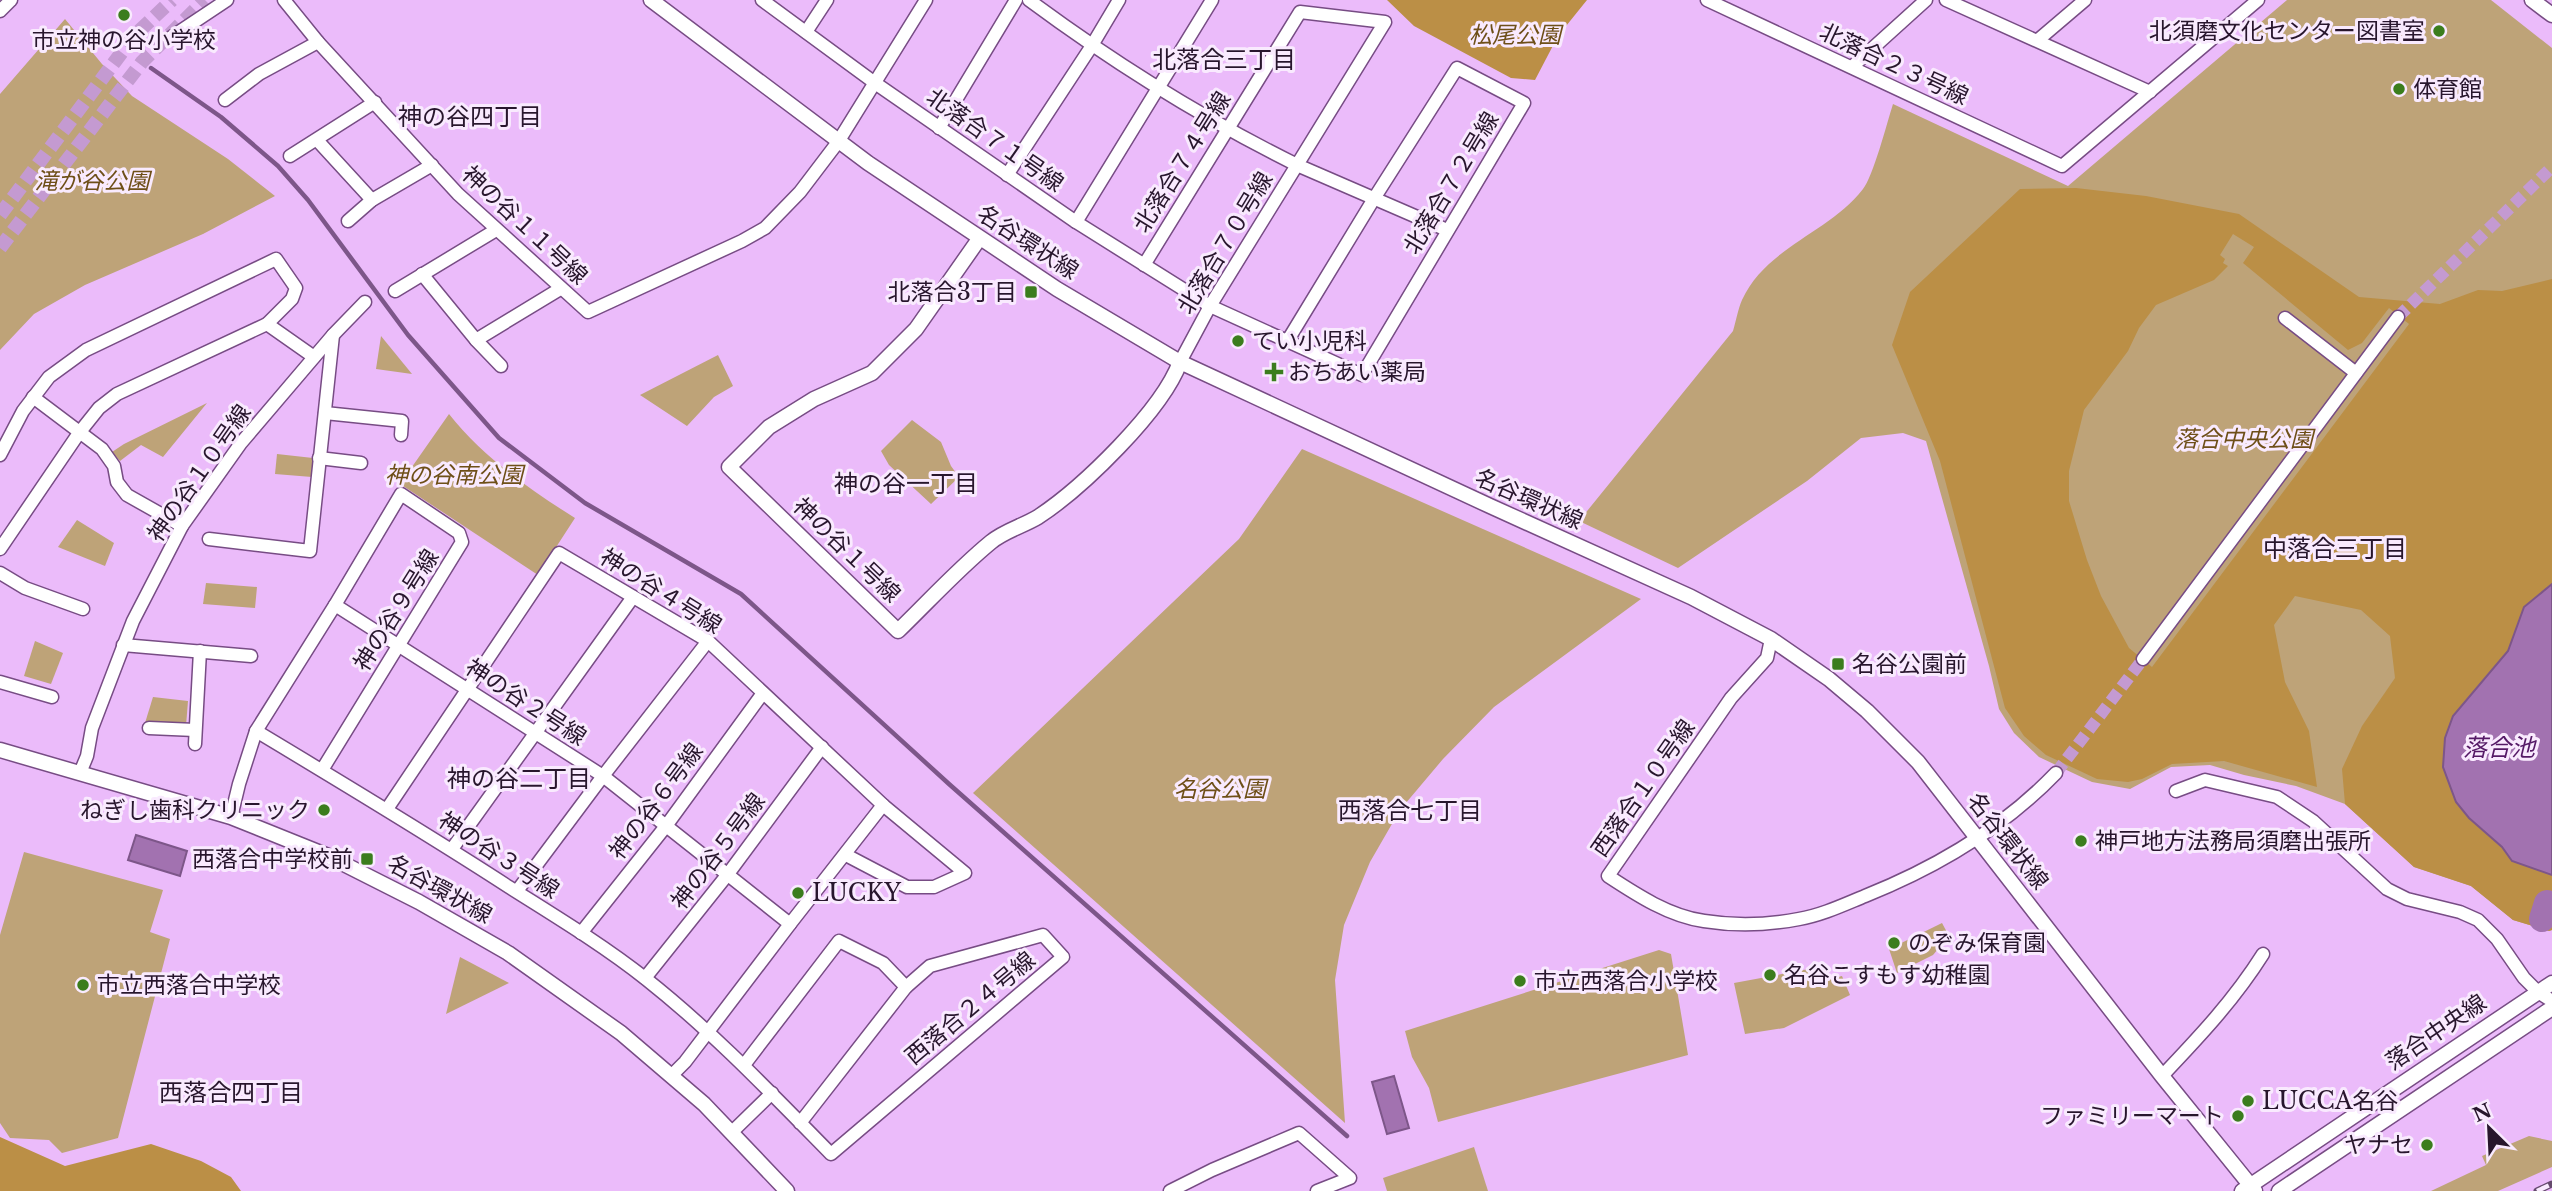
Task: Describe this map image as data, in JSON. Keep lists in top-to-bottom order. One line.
{"streets":{"street":["北落合２３号線","北落合７１号線","北落合７４号線","北落合７２号線","神の谷１１号線","名谷環状線","北落合７０号線","神の谷１０号線","神の谷１号線","神の谷４号線","神の谷９号線","神の谷２号線","西落合１０号線","神の谷６号線","神の谷５号線","神の谷３号線","西落合２４号線","落合中央線"]},"crossings":[["北落合７１号線","北落合７４号線"],["北落合７１号線","北落合７２号線"],["北落合７１号線","北落合７０号線"],["北落合７４号線","北落合７０号線"],["北落合７２号線","北落合７０号線"],["神の谷１１号線","名谷環状線"],["名谷環状線","北落合７０号線"],["名谷環状線","神の谷１０号線"],["名谷環状線","神の谷１号線"],["名谷環状線","西落合１０号線"],["名谷環状線","落合中央線"],["北落合７０号線","神の谷１号線"],["神の谷４号線","神の谷２号線"],["神の谷４号線","神の谷６号線"],["神の谷４号線","神の谷５号線"],["神の谷４号線","神の谷３号線"],["神の谷９号線","神の谷２号線"],["神の谷９号線","神の谷３号線"],["神の谷２号線","神の谷６号線"],["神の谷２号線","神の谷５号線"],["神の谷６号線","神の谷３号線"],["神の谷５号線","神の谷３号線"],["神の谷３号線","西落合２４号線"]],"districts":["北落合三丁目","神の谷四丁目","神の谷一丁目","中落合三丁目","神の谷二丁目","西落合七丁目","西落合四丁目"],"water":["落合池"],"parks":["松尾公園","滝が谷公園","落合中央公園","神の谷南公園","名谷公園"],"places":{"other":["市立神の谷小学校","北須磨文化センター図書室","体育館","てい小児科","ねぎし歯科クリニック","神戸地方法務局須磨出張所","LUCKY","のぞみ保育園","名谷こすもす幼稚園","市立西落合小学校","市立西落合中学校","LUCCA名谷","ファミリーマート","ヤナセ"],"transit":["北落合3丁目","名谷公園前","西落合中学校前"],"health":["おちあい薬局"]},"north":"top left"}
